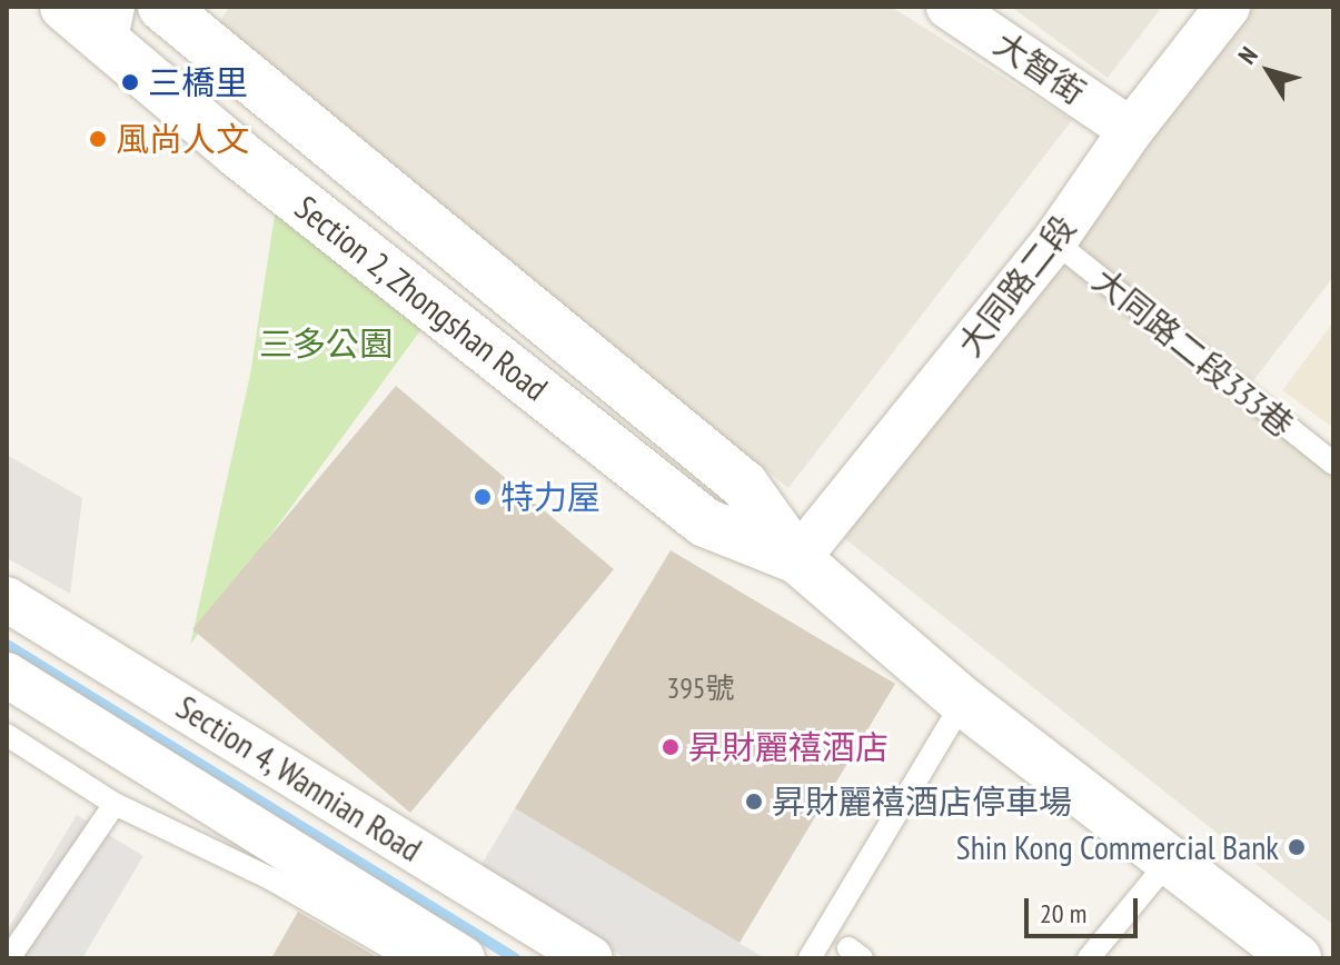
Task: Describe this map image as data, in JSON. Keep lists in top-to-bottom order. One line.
{"streets":{"street":["大智街","大同路二段","Section 2, Zhongshan Road","Section 4, Wannian Road"],"lane":["大同路二段333巷"]},"crossings":[["大智街","大同路二段"],["大同路二段","Section 2, Zhongshan Road"],["大同路二段","大同路二段333巷"]],"parks":["三多公園"],"places":["三橋里","風尚人文","特力屋","昇財麗禧酒店","昇財麗禧酒店停車場","Shin Kong Commercial Bank"],"house_numbers":["395號"],"scale_bar":"20 m","north":"top left"}
